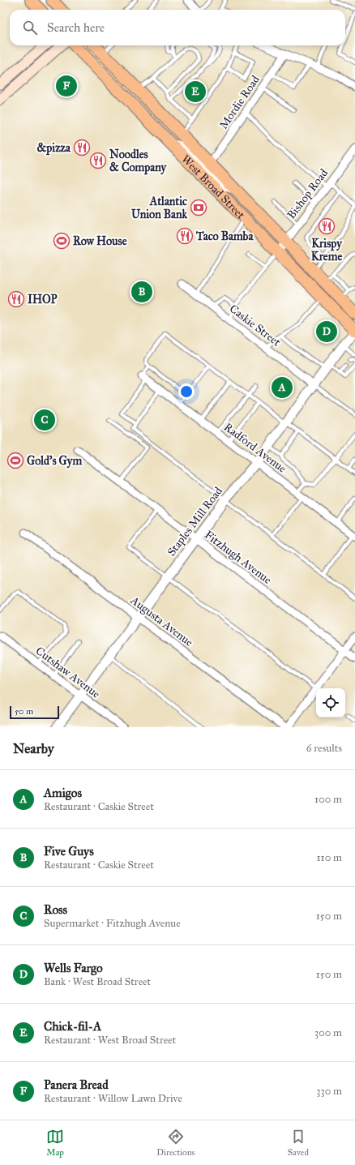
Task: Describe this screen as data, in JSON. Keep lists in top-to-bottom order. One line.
{"streets":{"main road":["West Broad Street"],"street":["Mordie Road","Bishop Road","Caskie Street","Radford Avenue","Staples Mill Road","Fitzhugh Avenue","Augusta Avenue","Cutshaw Avenue"]},"crossings":[["Mordie Road","West Broad Street"],["West Broad Street","Bishop Road"],["West Broad Street","Staples Mill Road"],["Caskie Street","Staples Mill Road"],["Radford Avenue","Staples Mill Road"],["Staples Mill Road","Fitzhugh Avenue"],["Staples Mill Road","Augusta Avenue"],["Staples Mill Road","Cutshaw Avenue"]],"places":{"restaurant":["&pizza","Noodles & Company","Krispy Kreme","Taco Bamba","IHOP"],"bank":["Atlantic Union Bank"],"sports":["Row House","Gold's Gym"]},"scale_bar":"50 m","page":{"search":"Search here","pins":["F","E","B","D","A","C"],"scale":"50 m","heading":["Nearby","6 results"],"list":[{"mark":"A","name":"Amigos","note":"Restaurant · Caskie Street","value":"100 m"},{"mark":"B","name":"Five Guys","note":"Restaurant · Caskie Street","value":"110 m"},{"mark":"C","name":"Ross","note":"Supermarket · Fitzhugh Avenue","value":"150 m"},{"mark":"D","name":"Wells Fargo","note":"Bank · West Broad Street","value":"150 m"},{"mark":"E","name":"Chick-fil-A","note":"Restaurant · West Broad Street","value":"300 m"},{"mark":"F","name":"Panera Bread","note":"Restaurant · Willow Lawn Drive","value":"330 m"}],"nav":["Map","Directions","Saved"]}}
